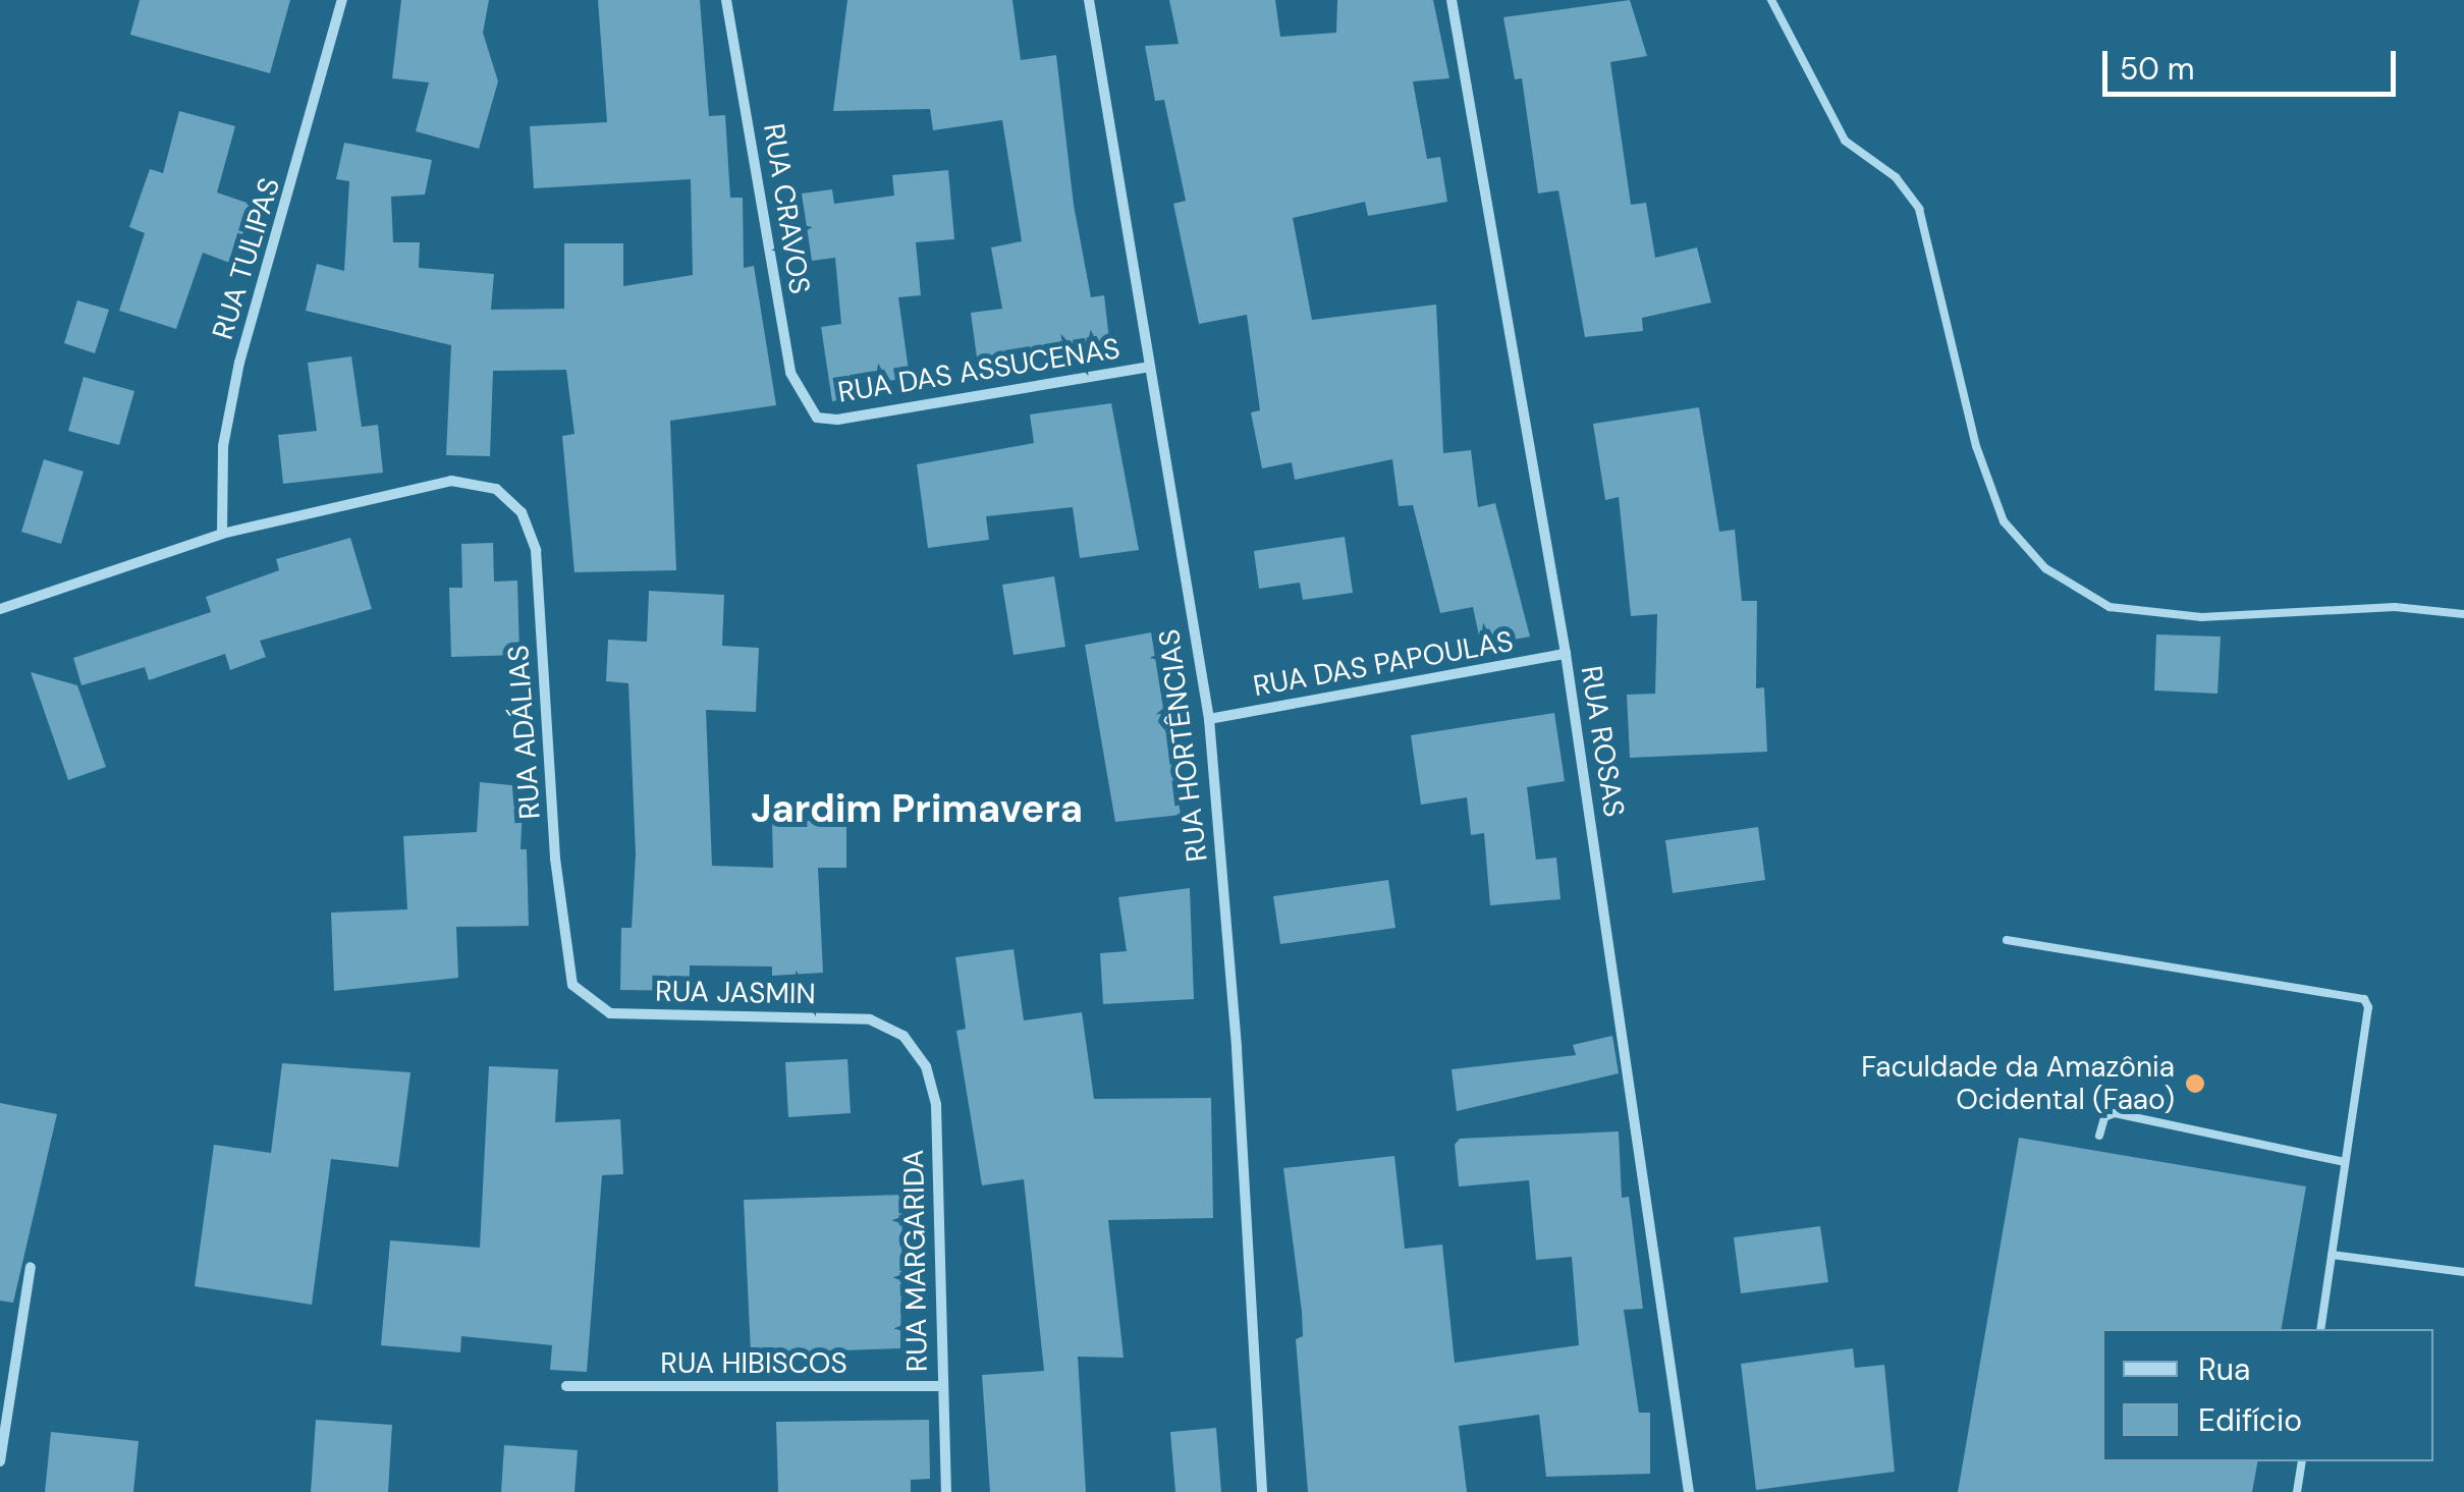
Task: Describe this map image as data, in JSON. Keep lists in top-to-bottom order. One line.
{"streets":{"street":["RUA CRAVOS","RUA TULIPAS","RUA DAS ASSUCENAS","RUA DAS PAPOULAS","RUA ADÁLIAS","RUA ROSAS","RUA HORTÊNCIAS","RUA JASMIN","RUA MARGARIDA","RUA HIBISCOS"]},"crossings":[["RUA CRAVOS","RUA DAS ASSUCENAS"],["RUA TULIPAS","RUA ADÁLIAS"],["RUA DAS ASSUCENAS","RUA HORTÊNCIAS"],["RUA DAS PAPOULAS","RUA ROSAS"],["RUA DAS PAPOULAS","RUA HORTÊNCIAS"],["RUA ADÁLIAS","RUA JASMIN"],["RUA JASMIN","RUA MARGARIDA"],["RUA MARGARIDA","RUA HIBISCOS"]],"districts":["Jardim Primavera"],"places":["Faculdade da Amazônia Ocidental (Faao)"],"legend":["Rua","Edifício"],"scale_bar":"50 m"}
